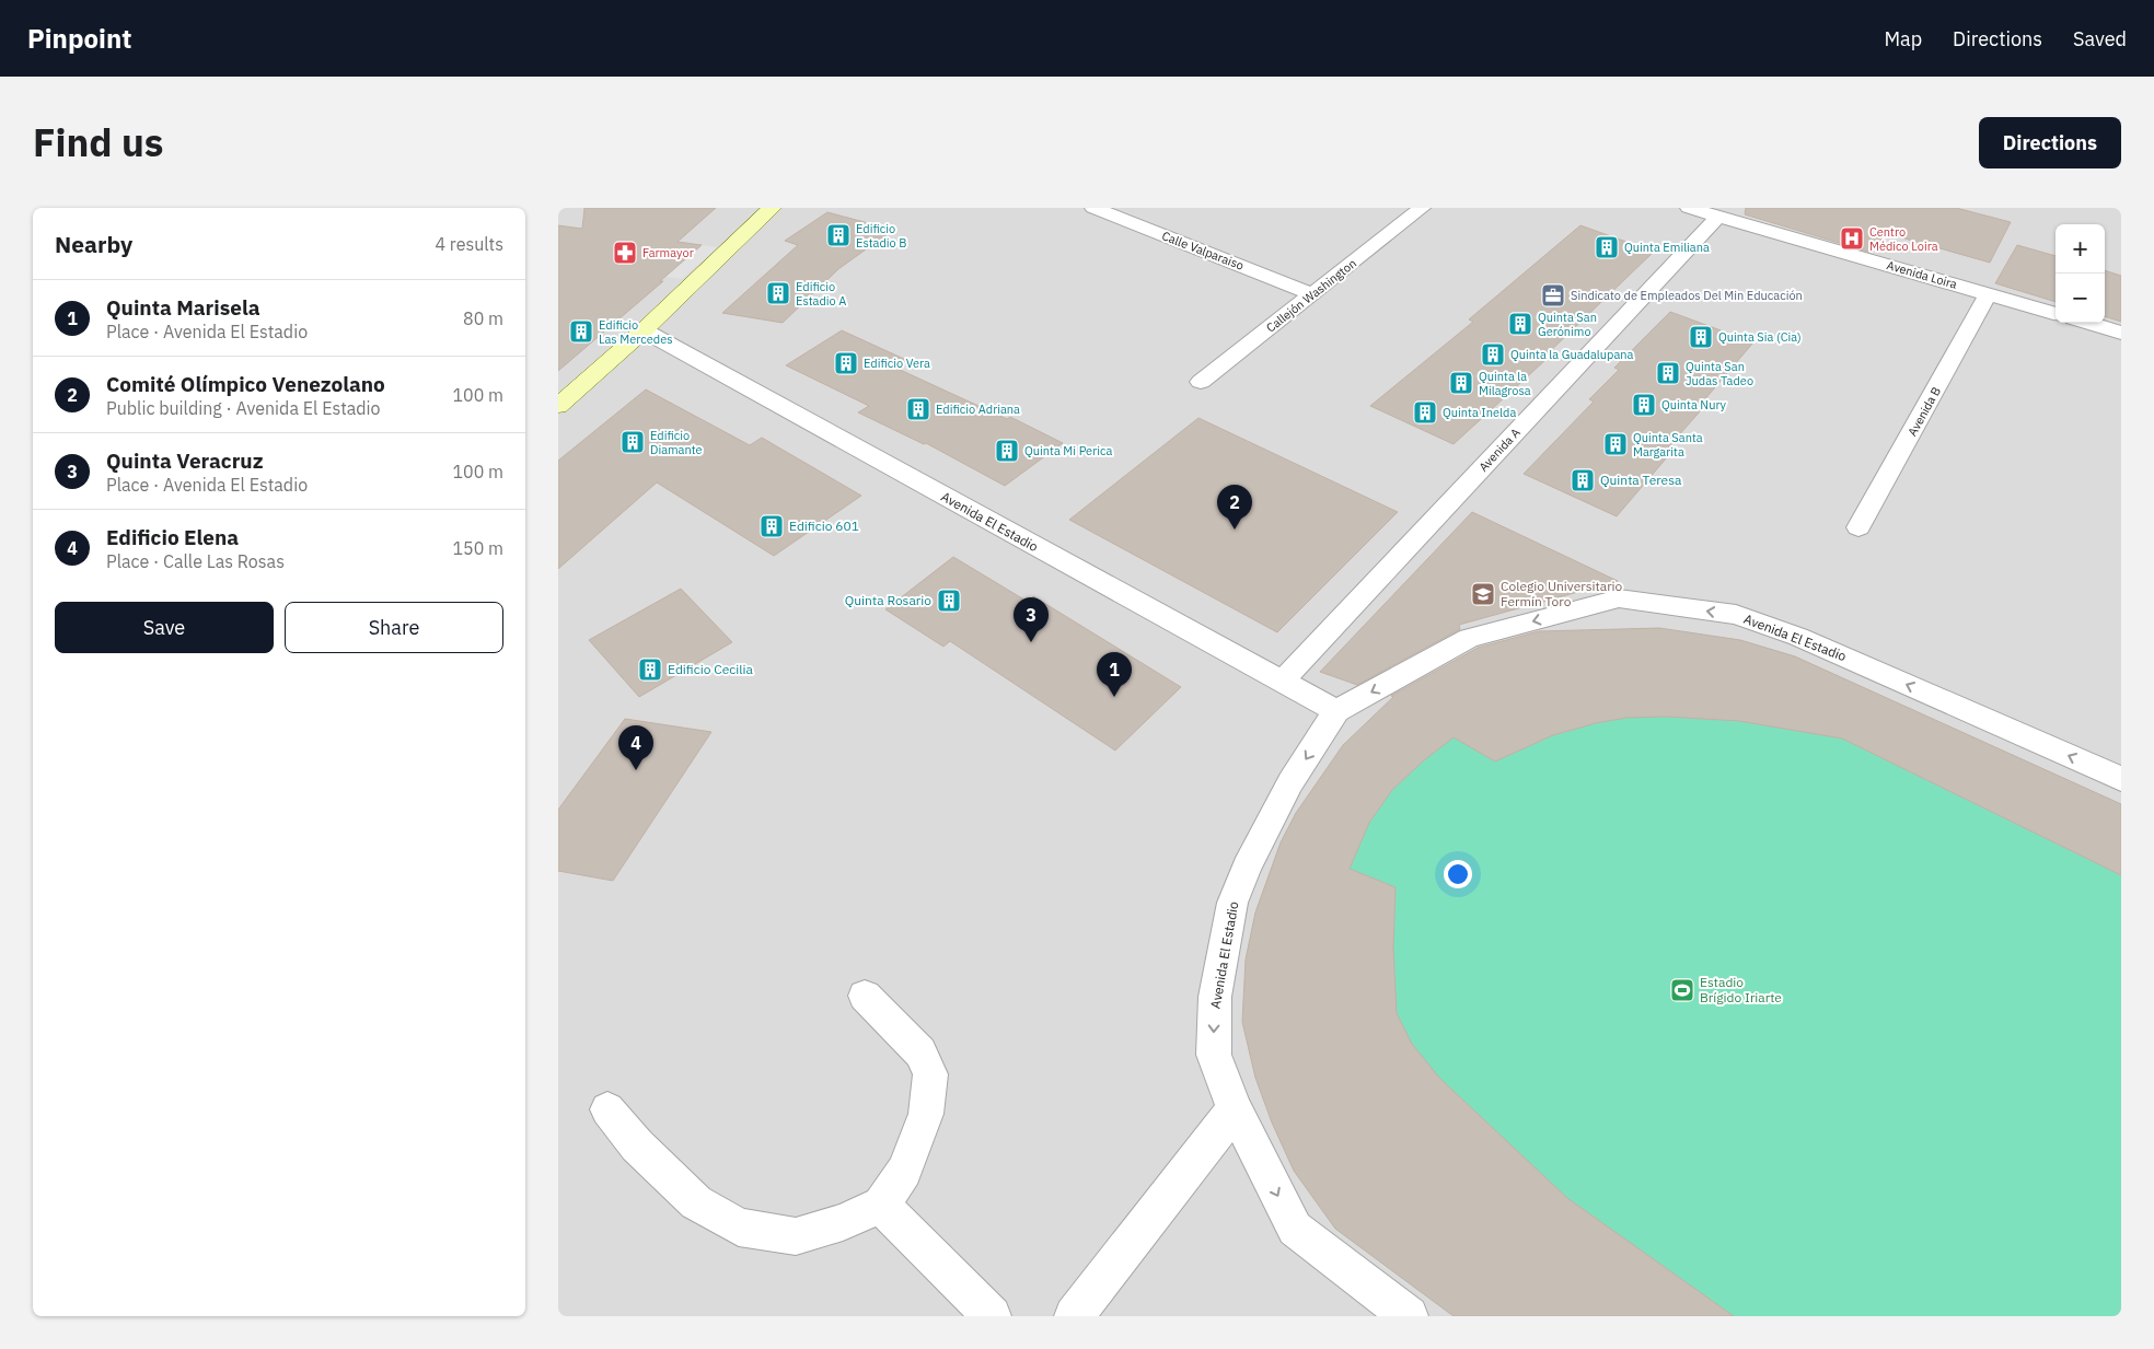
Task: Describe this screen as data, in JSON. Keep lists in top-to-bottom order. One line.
{"streets":{"street":["Calle Valparaiso","Avenida Loira","Callejón Washington","Avenida B","Avenida A","Avenida El Estadio"]},"crossings":[["Calle Valparaiso","Callejón Washington"],["Avenida Loira","Avenida B"],["Avenida Loira","Avenida A"],["Avenida A","Avenida El Estadio"]],"places":{"building":["Edificio Estadio B","Quinta Emiliana","Edificio Estadio A","Quinta San Gerónimo","Edificio Las Mercedes","Quinta Sia (Cia)","Quinta la Guadalupana","Edificio Vera","Quinta San Judas Tadeo","Quinta la Milagrosa","Quinta Nury","Edificio Adriana","Quinta Inelda","Edificio Diamante","Quinta Santa Margarita","Quinta Mi Perica","Quinta Teresa","Edificio 601","Quinta Rosario","Edificio Cecilia"],"hospital":["Centro Médico Loira"],"pharmacy":["Farmayor"],"office":["Sindicato de Empleados Del Min Educación"],"school or university":["Colegio Universitario Fermín Toro"],"sports":["Estadio Brígido Iriarte"]},"page":{"header":"Pinpoint","nav":["Map","Directions","Saved"],"title":"Find us","buttons":["Directions",["Save","Share"]],"heading":["Nearby","4 results"],"map_buttons":["+","−"],"list":[{"mark":"1","name":"Quinta Marisela","note":"Place · Avenida El Estadio","value":"80 m"},{"mark":"2","name":"Comité Olímpico Venezolano","note":"Public building · Avenida El Estadio","value":"100 m"},{"mark":"3","name":"Quinta Veracruz","note":"Place · Avenida El Estadio","value":"100 m"},{"mark":"4","name":"Edificio Elena","note":"Place · Calle Las Rosas","value":"150 m"}],"pins":["2","3","1","4"]}}
